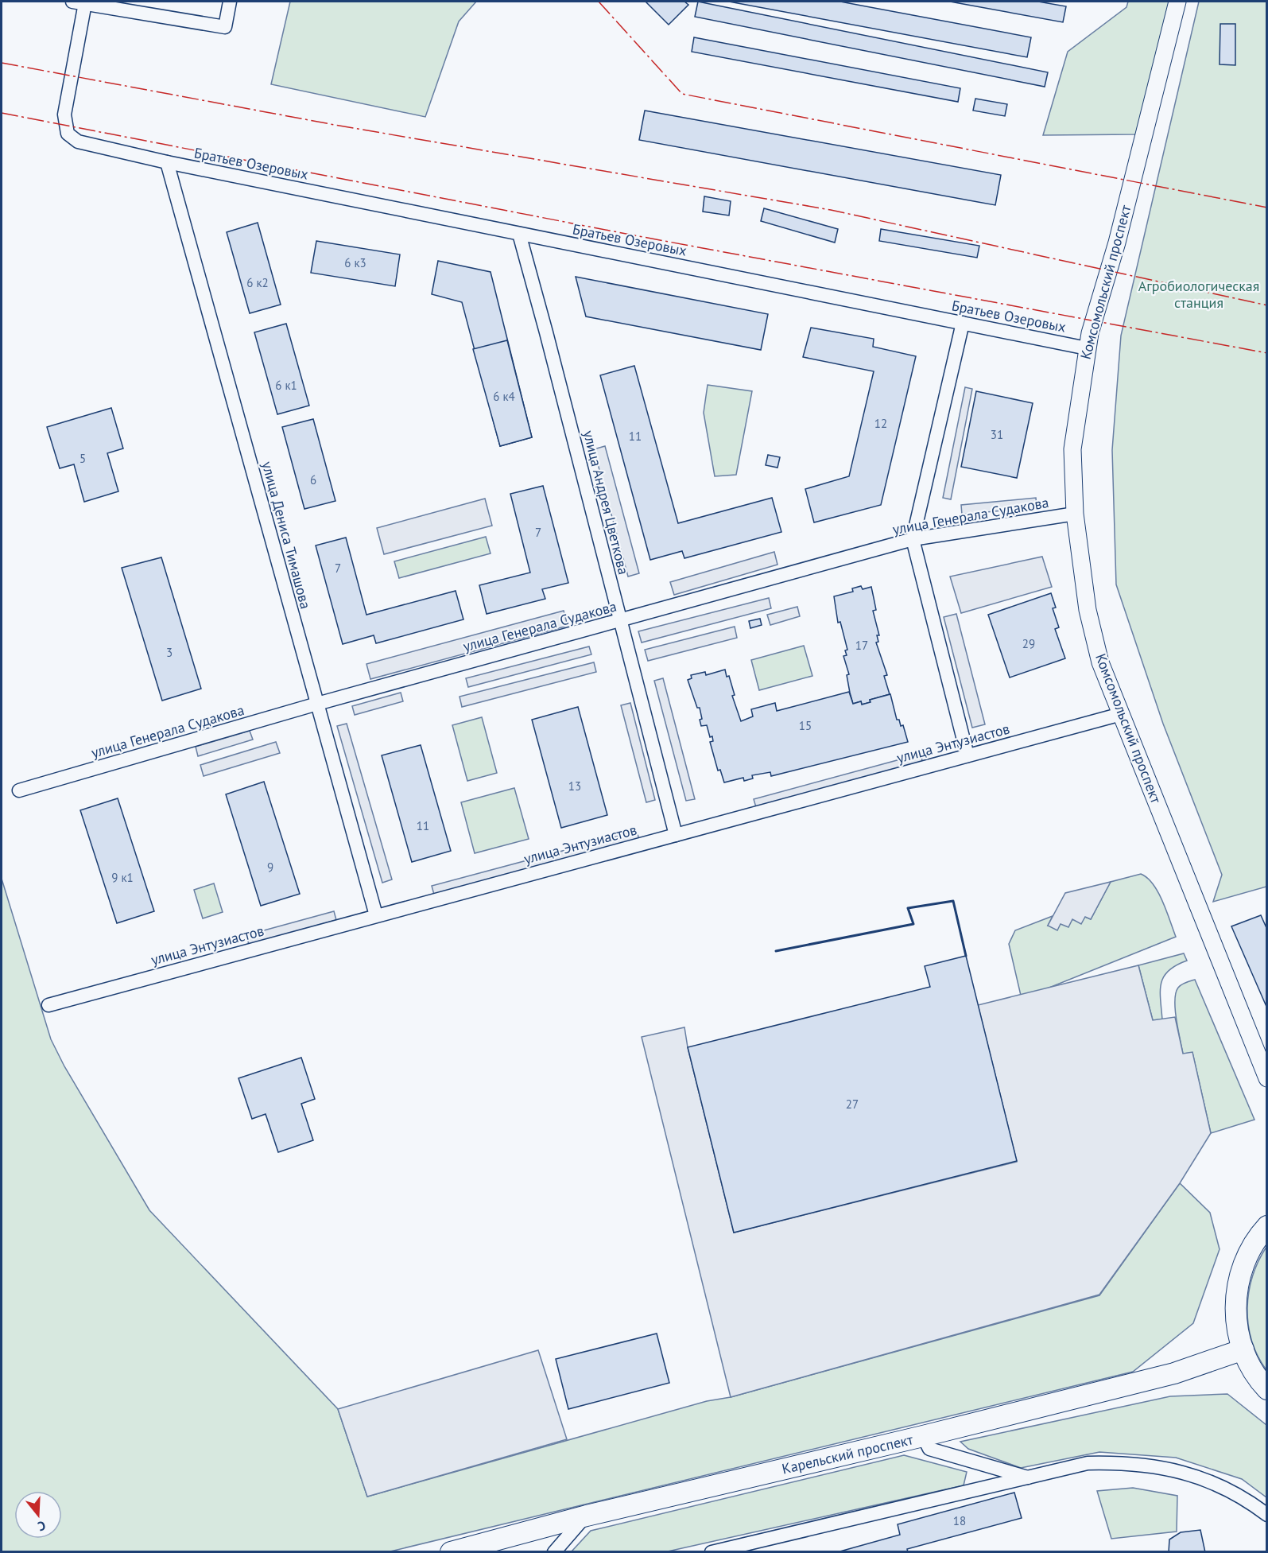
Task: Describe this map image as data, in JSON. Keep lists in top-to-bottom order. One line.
{"streets":{"main road":["Карельский проспект"],"street":["Братьев Озеровых","Комсомольский проспект","улица Андрея Цветкова","улица Генерала Судакова","улица Дениса Тимашова","улица Энтузиастов"]},"crossings":[["Братьев Озеровых","Комсомольский проспект"],["Братьев Озеровых","улица Андрея Цветкова"],["Братьев Озеровых","улица Дениса Тимашова"],["Комсомольский проспект","улица Генерала Судакова"],["Комсомольский проспект","улица Энтузиастов"],["улица Андрея Цветкова","улица Генерала Судакова"],["улица Андрея Цветкова","улица Энтузиастов"],["улица Генерала Судакова","улица Дениса Тимашова"],["улица Дениса Тимашова","улица Энтузиастов"]],"parks":["Агробиологическая станция"],"house_numbers":["6 к3","6 к2","6 к1","6 к4","12","31","11","5","6","7","7","29","17","3","15","13","11","9","9 к1","27","18"],"north":"bottom"}
